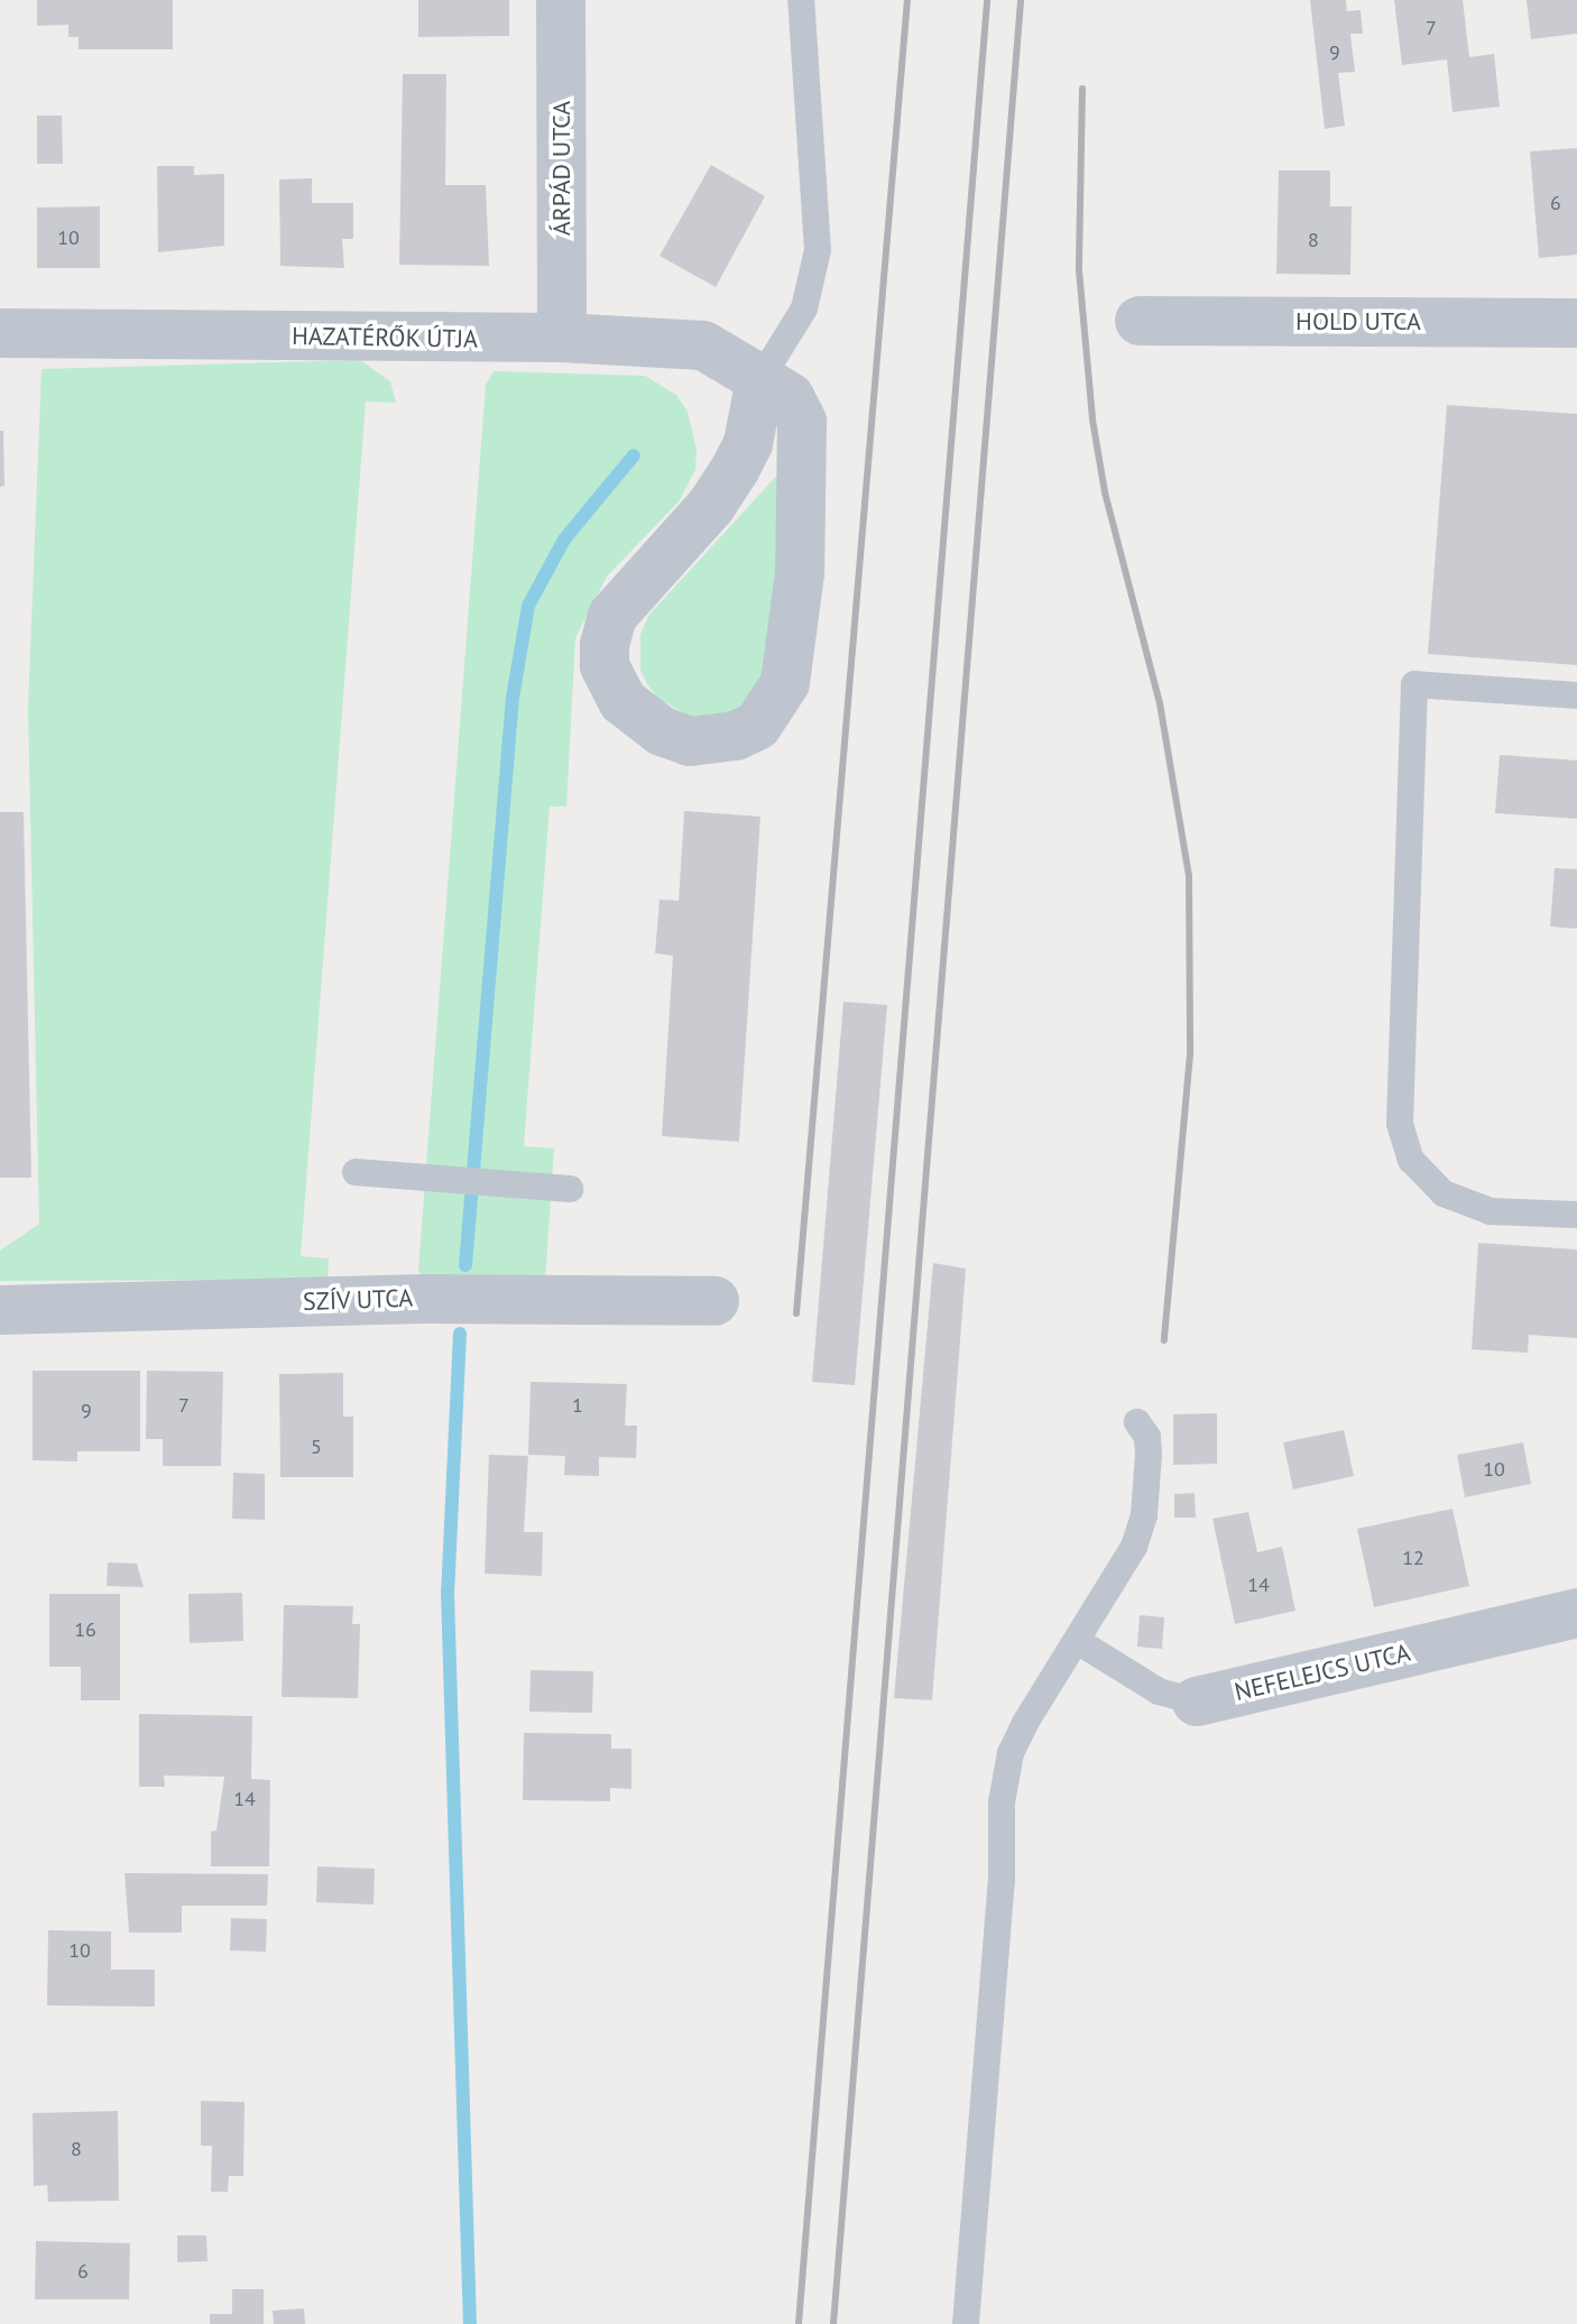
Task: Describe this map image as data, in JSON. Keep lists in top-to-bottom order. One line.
{"streets":{"street":["ÁRPÁD UTCA","HOLD UTCA","HAZATÉRŐK ÚTJA","SZÍV UTCA","NEFELEJCS UTCA"]},"crossings":[["ÁRPÁD UTCA","HAZATÉRŐK ÚTJA"]],"house_numbers":["7","9","6","10","8","7","1","9","5","10","12","14","16","14","10","8","6"]}
